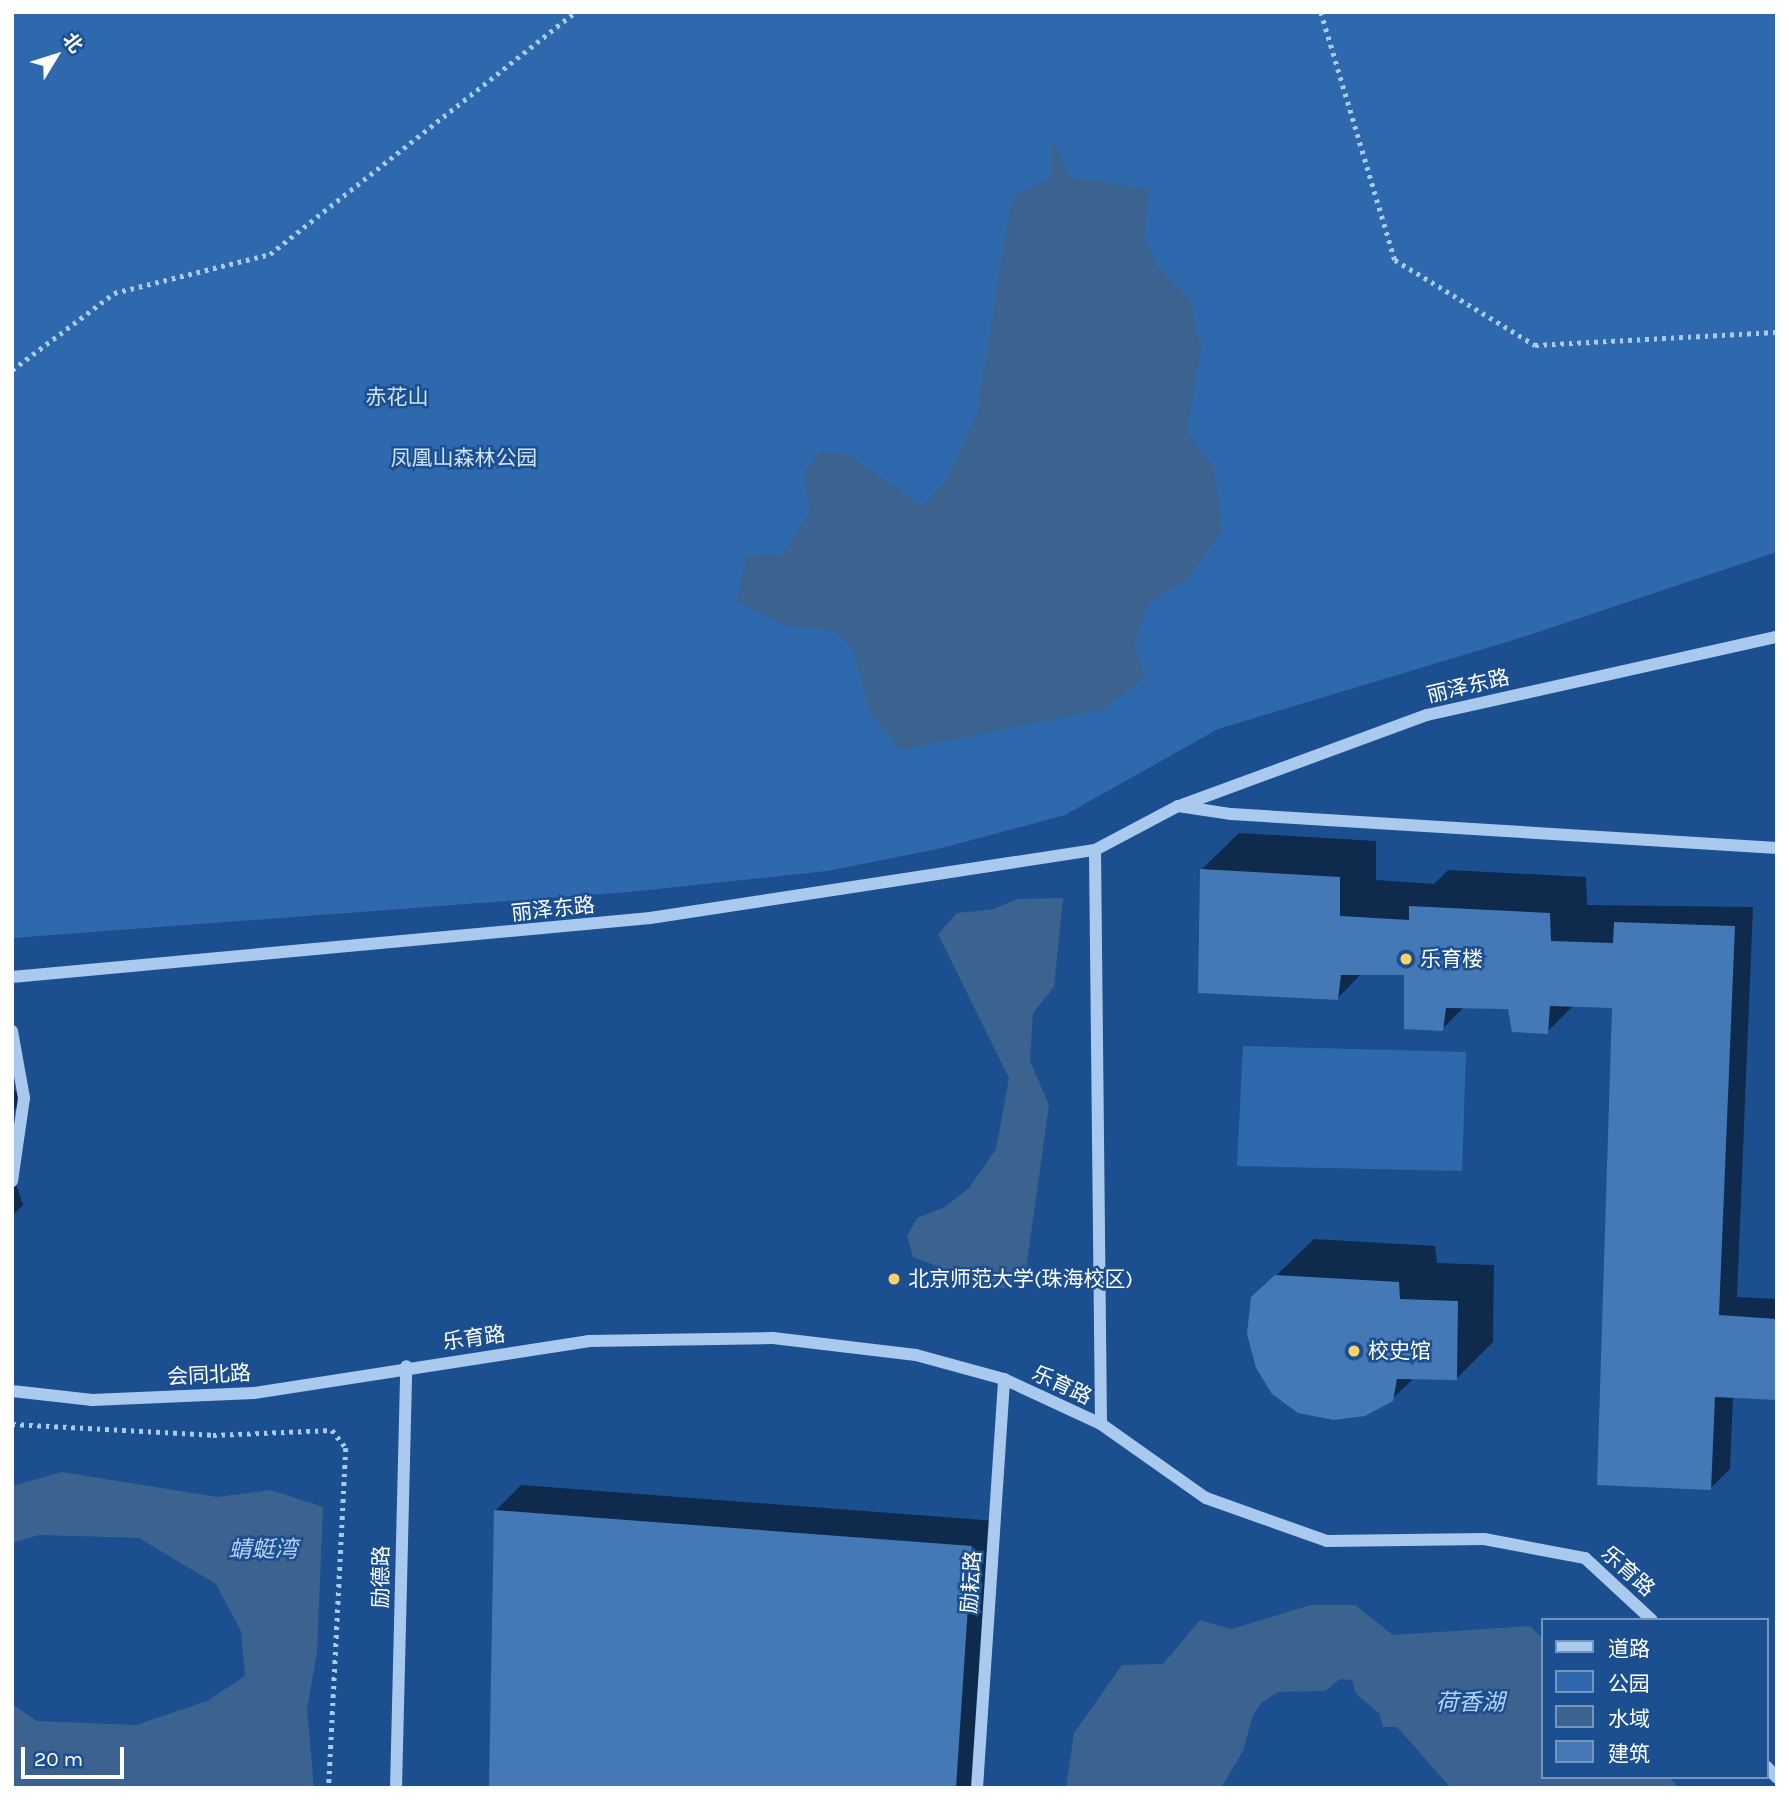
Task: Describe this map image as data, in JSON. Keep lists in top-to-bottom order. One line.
{"streets":{"street":["丽泽东路","乐育路","会同北路","励德路","励耘路"]},"crossings":[["乐育路","会同北路"],["乐育路","励德路"],["乐育路","励耘路"],["会同北路","励德路"]],"water":["蜻蜓湾","荷香湖"],"parks":["赤花山","凤凰山森林公园"],"places":["乐育楼","北京师范大学(珠海校区)","校史馆"],"legend":["道路","公园","水域","建筑"],"scale_bar":"20 m","north":"top right"}
